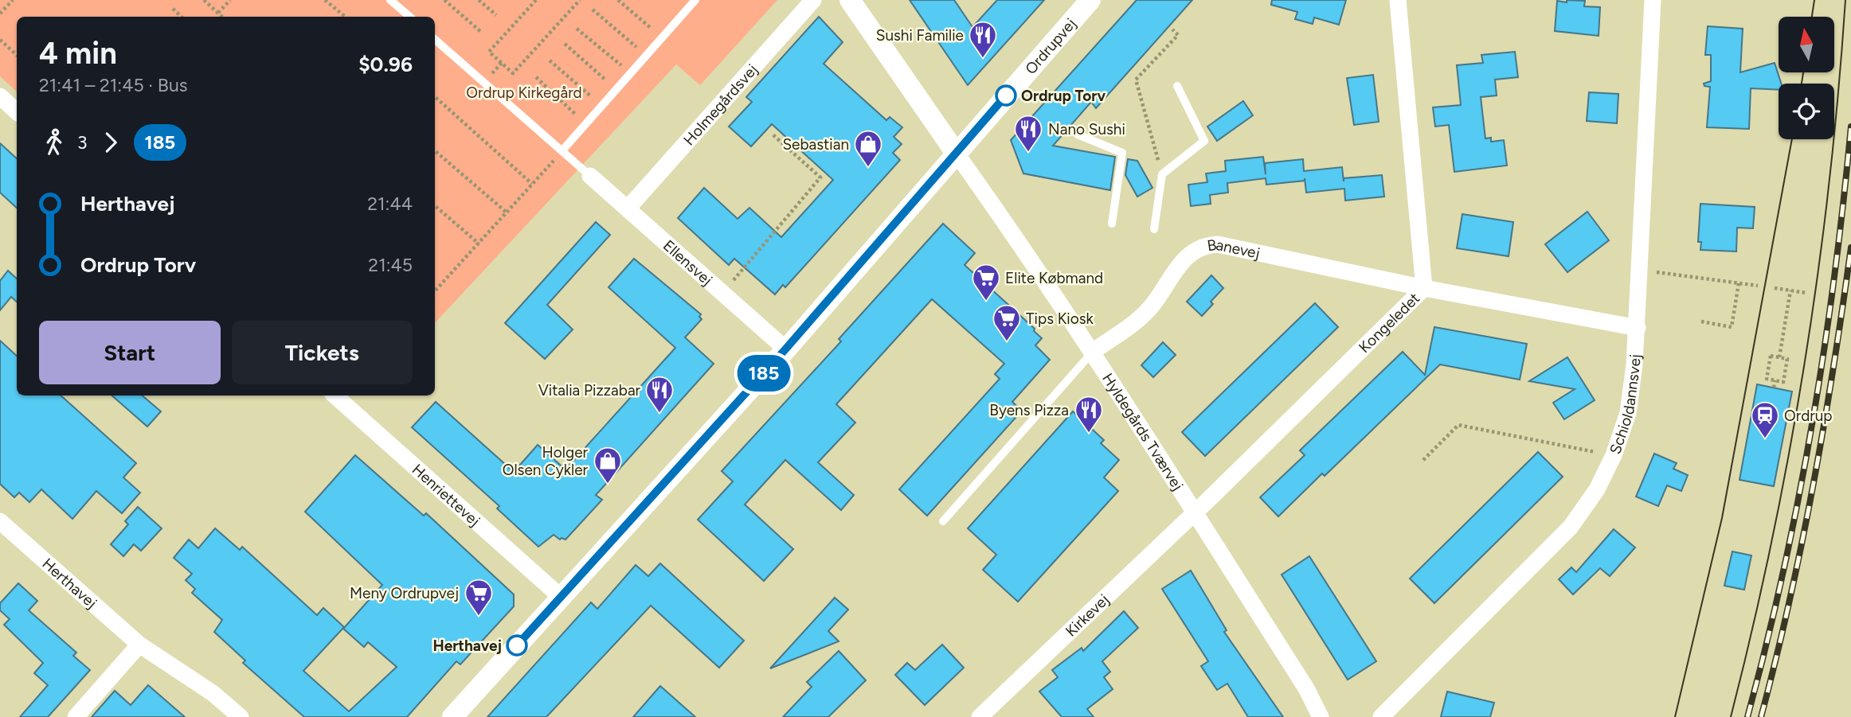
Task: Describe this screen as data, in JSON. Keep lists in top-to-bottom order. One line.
{"streets":{"street":["Ordrupvej","Holmegårdsvej","Banevej","Ellensvej","Kongeledet","Schioldannsvej","Hyldegårds Tværvej","Henriettevej","Herthavej","Kirkevej"]},"crossings":[["Ordrupvej","Ellensvej"],["Ordrupvej","Hyldegårds Tværvej"],["Ordrupvej","Henriettevej"],["Holmegårdsvej","Ellensvej"],["Banevej","Kongeledet"],["Banevej","Schioldannsvej"],["Banevej","Hyldegårds Tværvej"],["Kongeledet","Hyldegårds Tværvej"],["Kongeledet","Kirkevej"],["Hyldegårds Tværvej","Kirkevej"]],"parks":["Ordrup Kirkegård"],"places":{"restaurant":["Sushi Familie","Nano Sushi","Vitalia Pizzabar","Byens Pizza"],"other":["Ordrup Torv","Herthavej"],"shop":["Sebastian","Holger Olsen Cykler"],"supermarket":["Elite Købmand","Tips Kiosk","Meny Ordrupvej"],"station":["Ordrup"]},"lines":["bus line 185"],"north":"top","page":{"on_map":"185","heading":["4 min","21:41 – 21:45 · Bus","$0.96"],"legs":["3","185"],"list":[{"name":"Herthavej","value":"21:44"},{"name":"Ordrup Torv","value":"21:45"}],"buttons":["Start","Tickets"]}}
